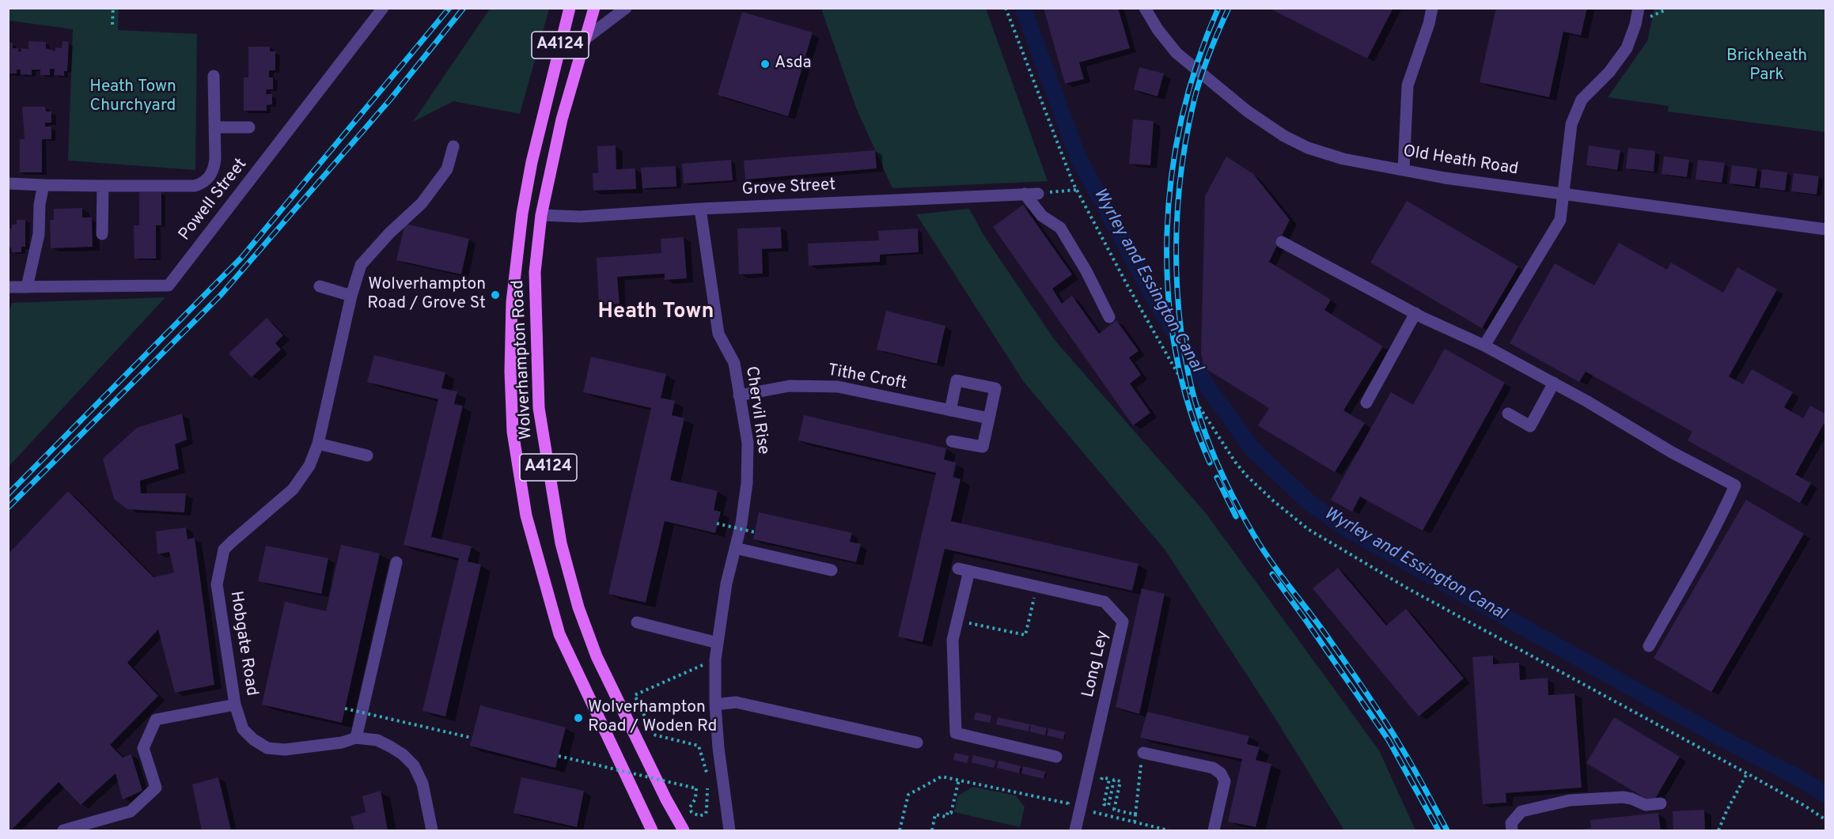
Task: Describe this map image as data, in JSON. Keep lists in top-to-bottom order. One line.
{"streets":{"main road":["A4124","Wolverhampton Road"],"street":["Old Heath Road","Grove Street","Powell Street","Tithe Croft","Chervil Rise","Hobgate Road","Long Ley"]},"crossings":[["Grove Street","Wolverhampton Road"],["Grove Street","Chervil Rise"],["Tithe Croft","Chervil Rise"]],"districts":["Heath Town"],"water":["Wyrley and Essington Canal"],"parks":["Brickheath Park","Heath Town Churchyard"],"places":["Asda","Wolverhampton Road / Grove St","Wolverhampton Road / Woden Rd"]}
